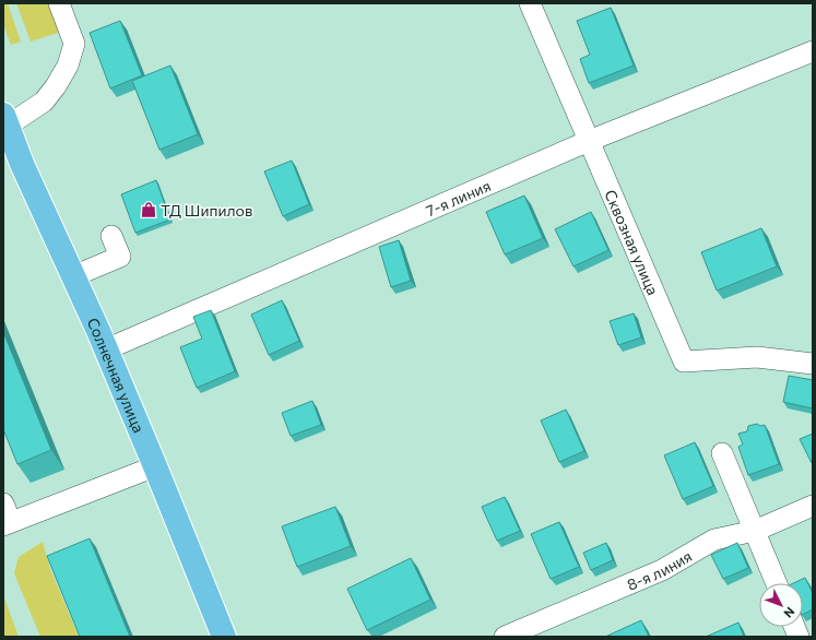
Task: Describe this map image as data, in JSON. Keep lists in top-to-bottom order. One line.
{"streets":{"main road":["Солнечная улица"],"street":["7-я линия","Сквозная улица","8-я линия"]},"crossings":[["7-я линия","Сквозная улица"],["7-я линия","Солнечная улица"]],"places":{"shop":["ТД Шипилов"]},"north":"bottom right"}
